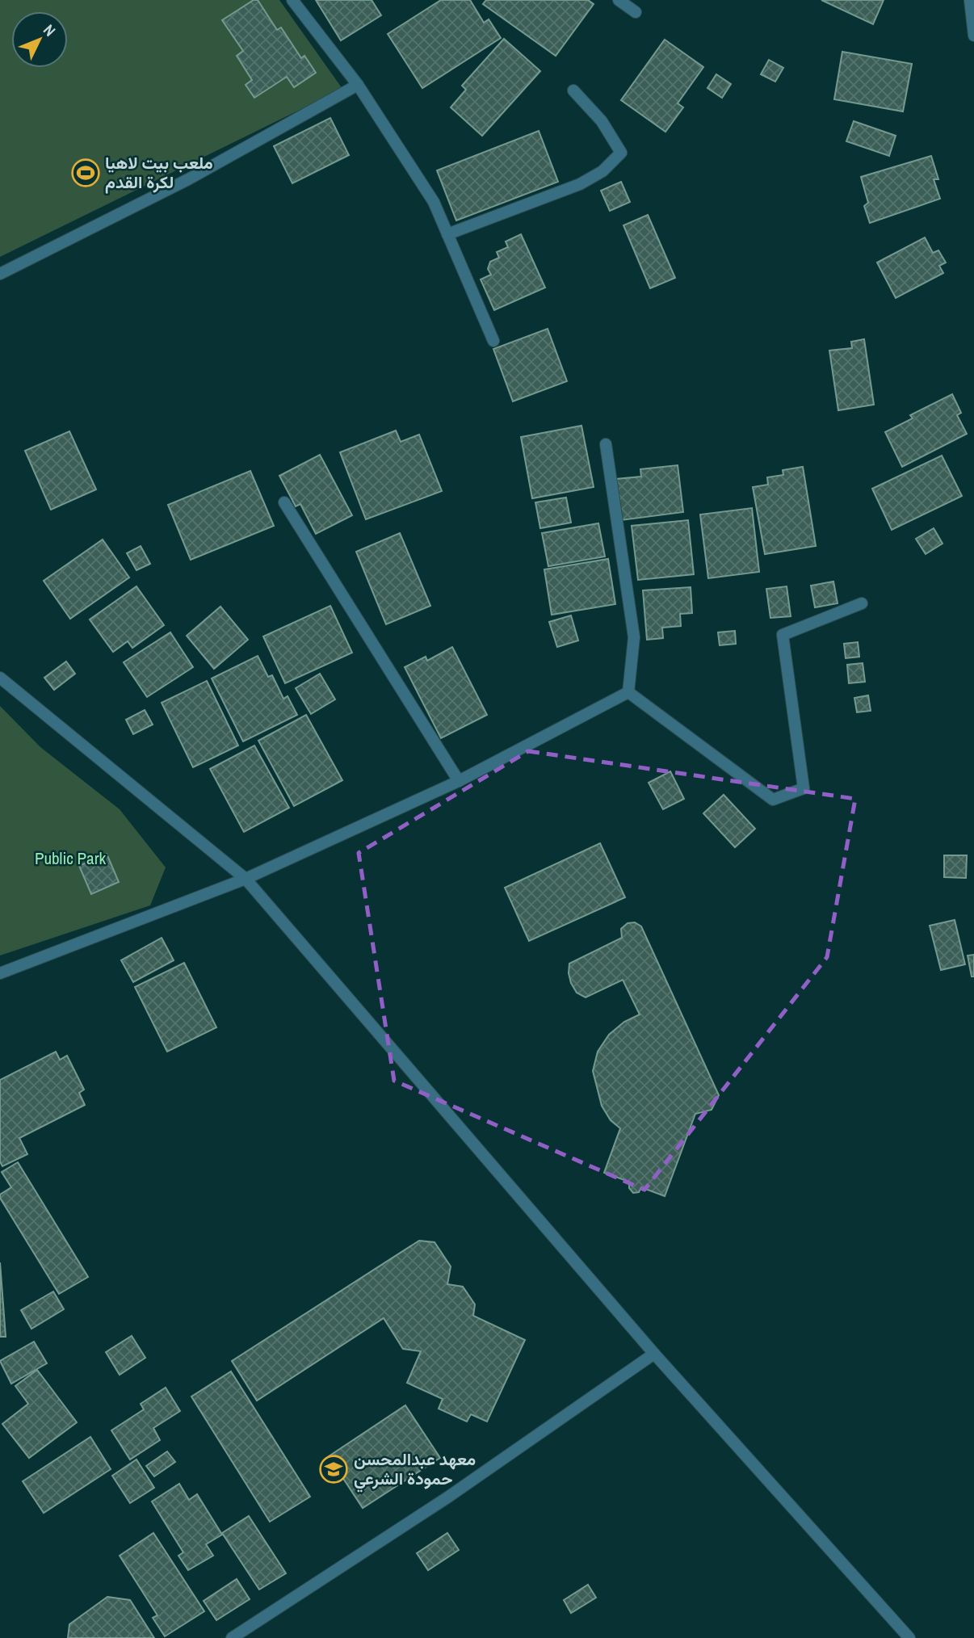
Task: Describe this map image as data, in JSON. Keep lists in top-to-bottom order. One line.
{"parks":["Public Park"],"places":{"sports":["ملعب بيت لاهيا لكرة القدم"],"school or university":["معهد عبدالمحسن حمودة الشرعي"]},"north":"top right"}
